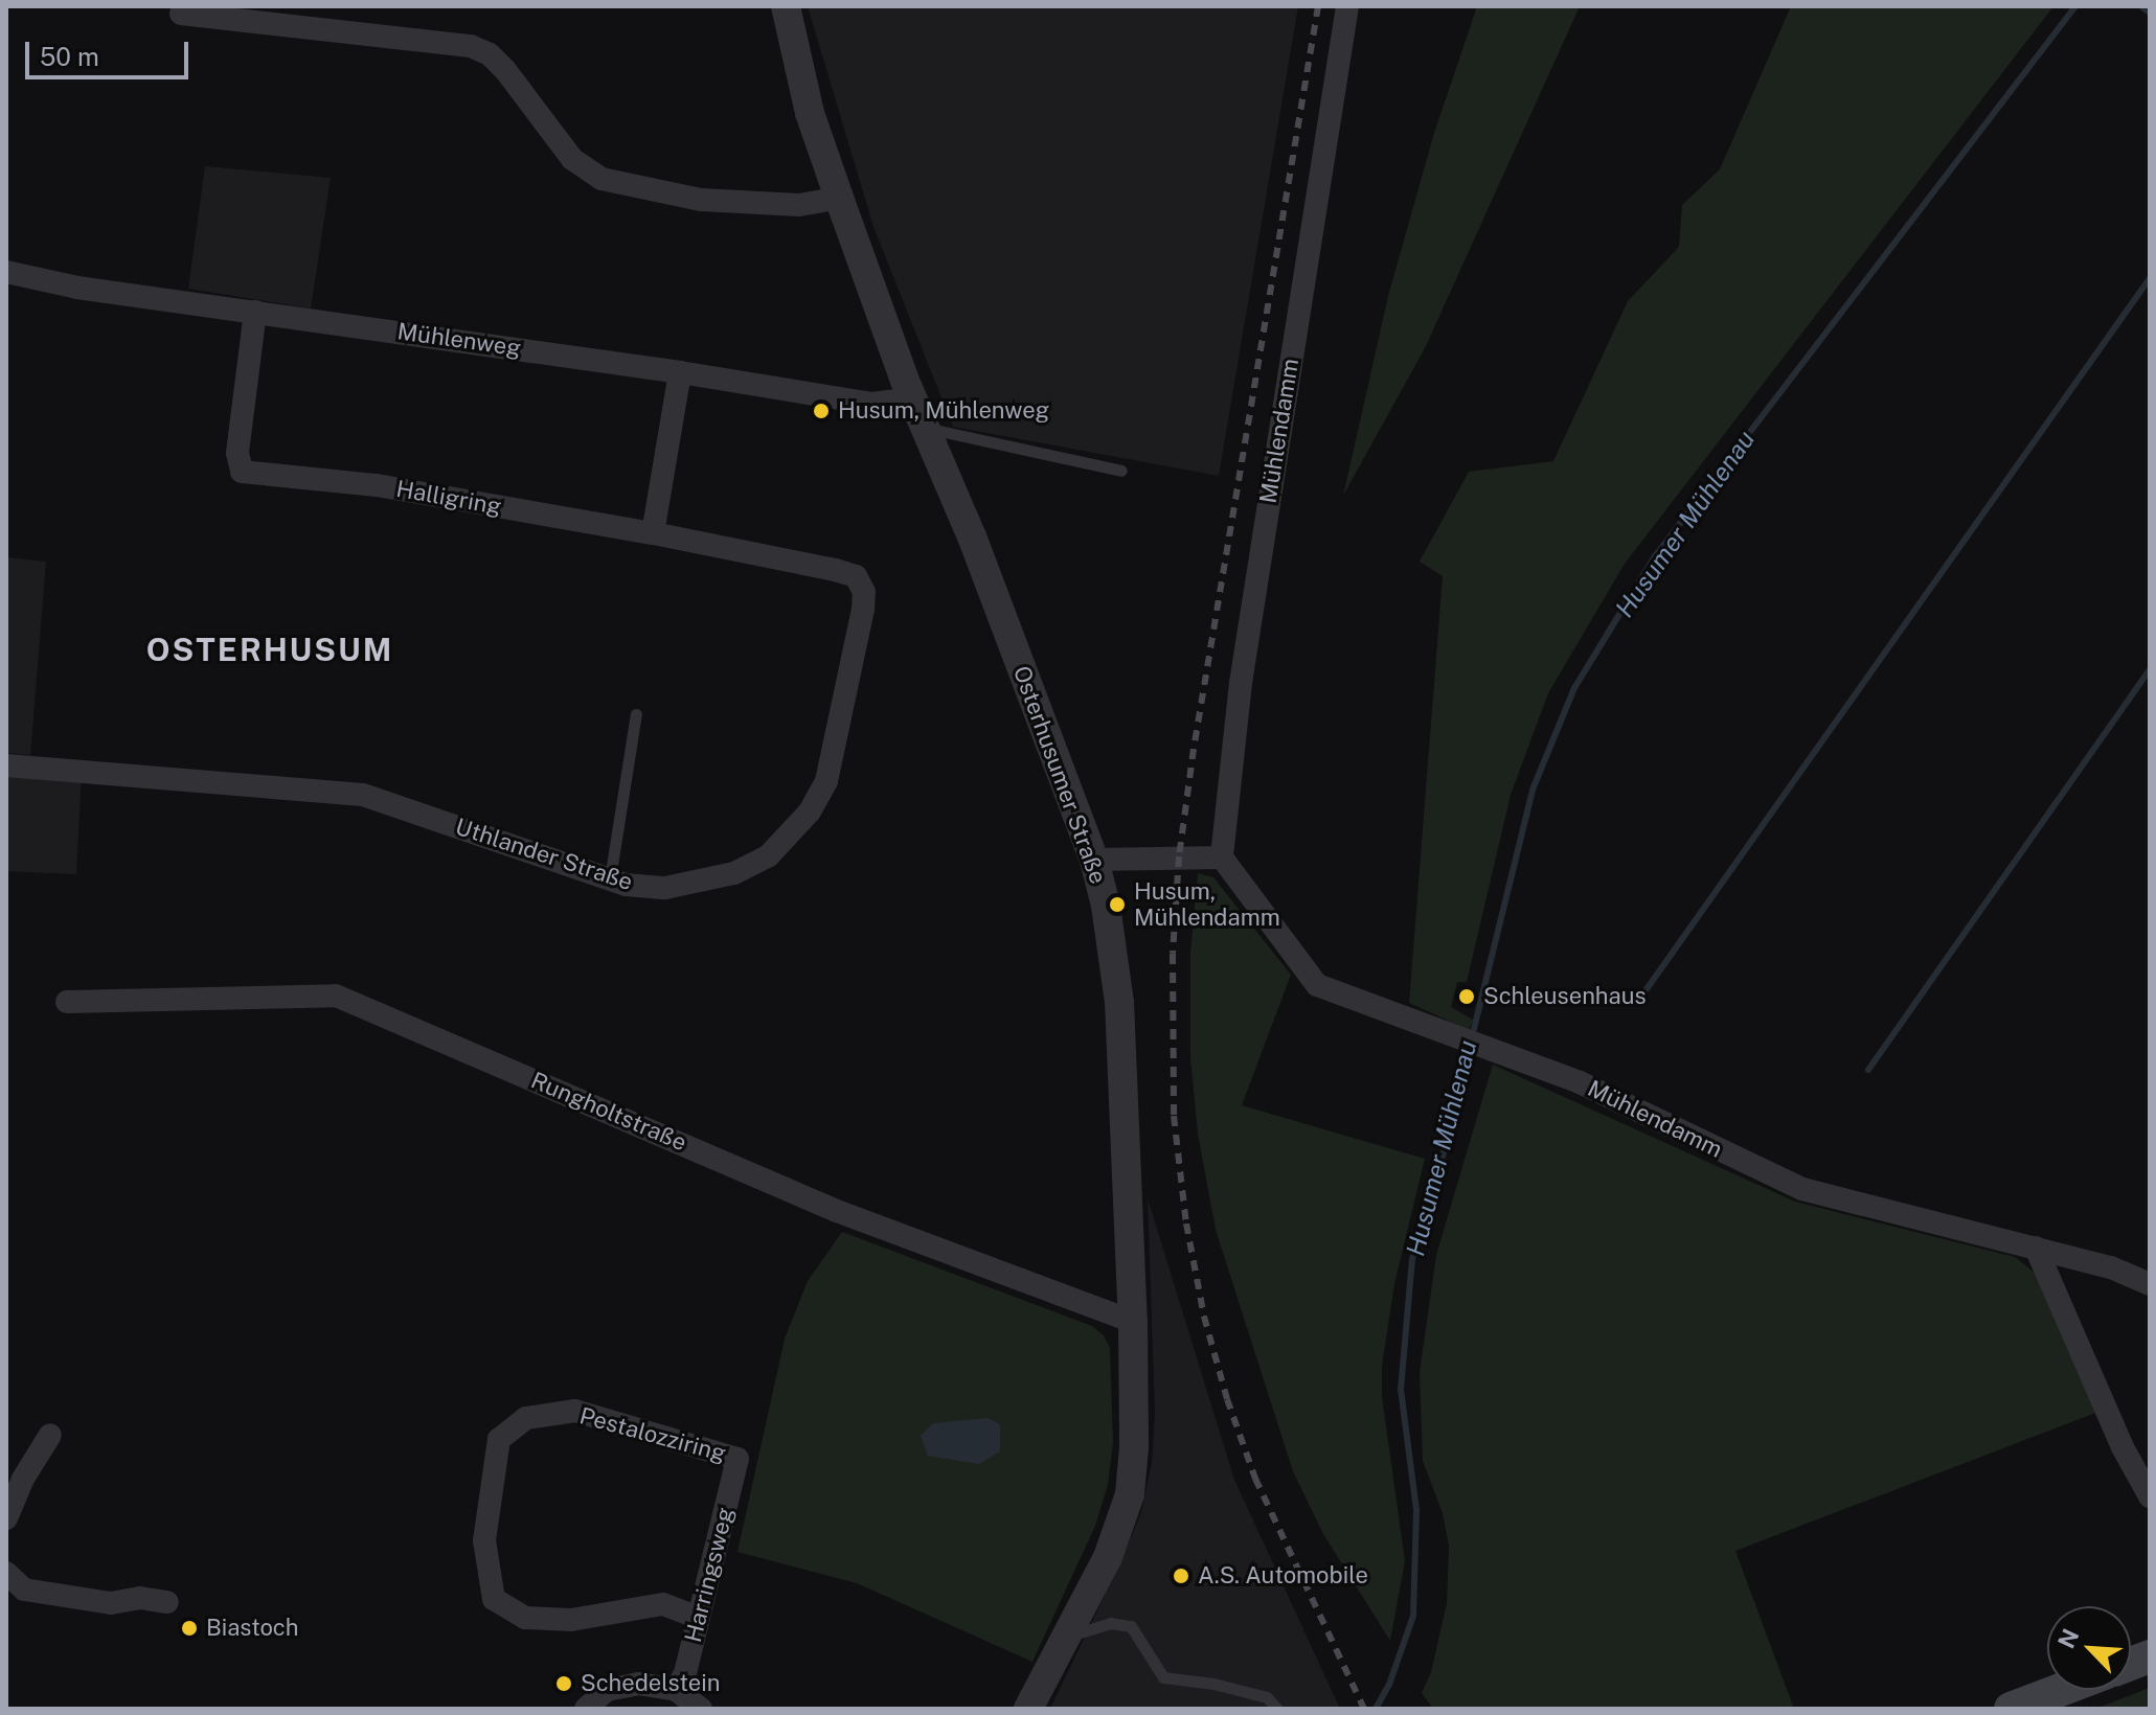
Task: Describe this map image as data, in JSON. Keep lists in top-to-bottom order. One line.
{"streets":{"street":["Mühlenweg","Mühlendamm","Halligring","Osterhusumer Straße","Uthlander Straße","Rungholtstraße","Pestalozziring","Harringsweg"]},"crossings":[["Mühlenweg","Halligring"],["Mühlenweg","Osterhusumer Straße"],["Halligring","Uthlander Straße"],["Osterhusumer Straße","Rungholtstraße"],["Pestalozziring","Harringsweg"]],"districts":["OSTERHUSUM"],"water":["Husumer Mühlenau"],"places":["Husum, Mühlenweg","Husum, Mühlendamm","Schleusenhaus","A.S. Automobile","Biastoch","Schedelstein"],"scale_bar":"50 m","north":"top left"}
